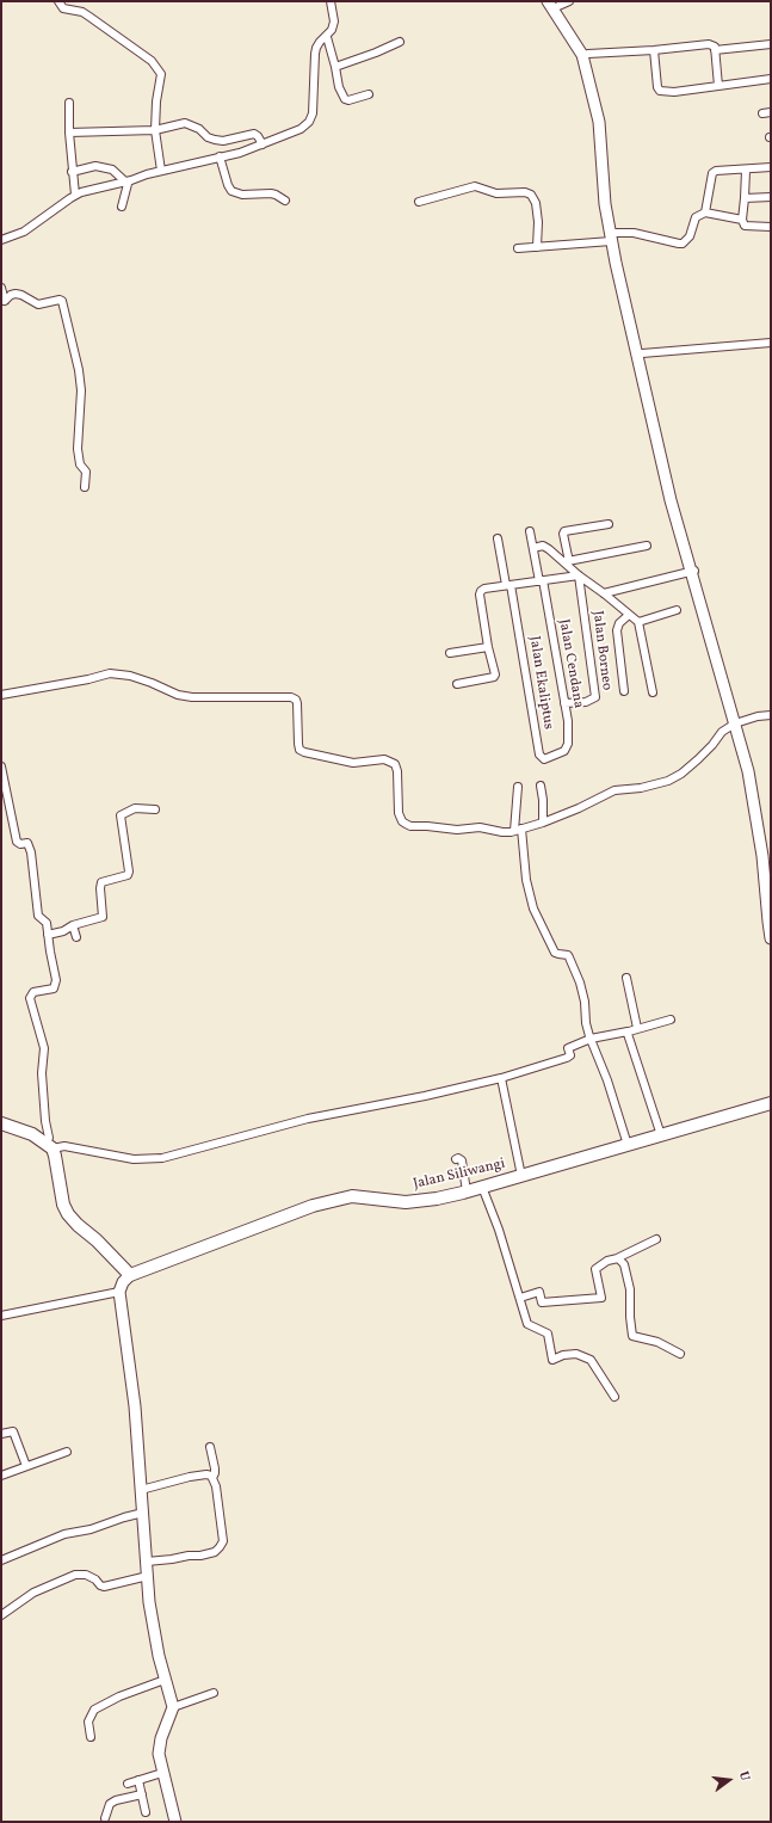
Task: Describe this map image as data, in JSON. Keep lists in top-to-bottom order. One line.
{"streets":{"main road":["Jalan Siliwangi"],"street":["Jalan Borneo","Jalan Cendana","Jalan Ekaliptus"]},"crossings":[["Jalan Borneo","Jalan Cendana"],["Jalan Cendana","Jalan Ekaliptus"]],"north":"right"}
